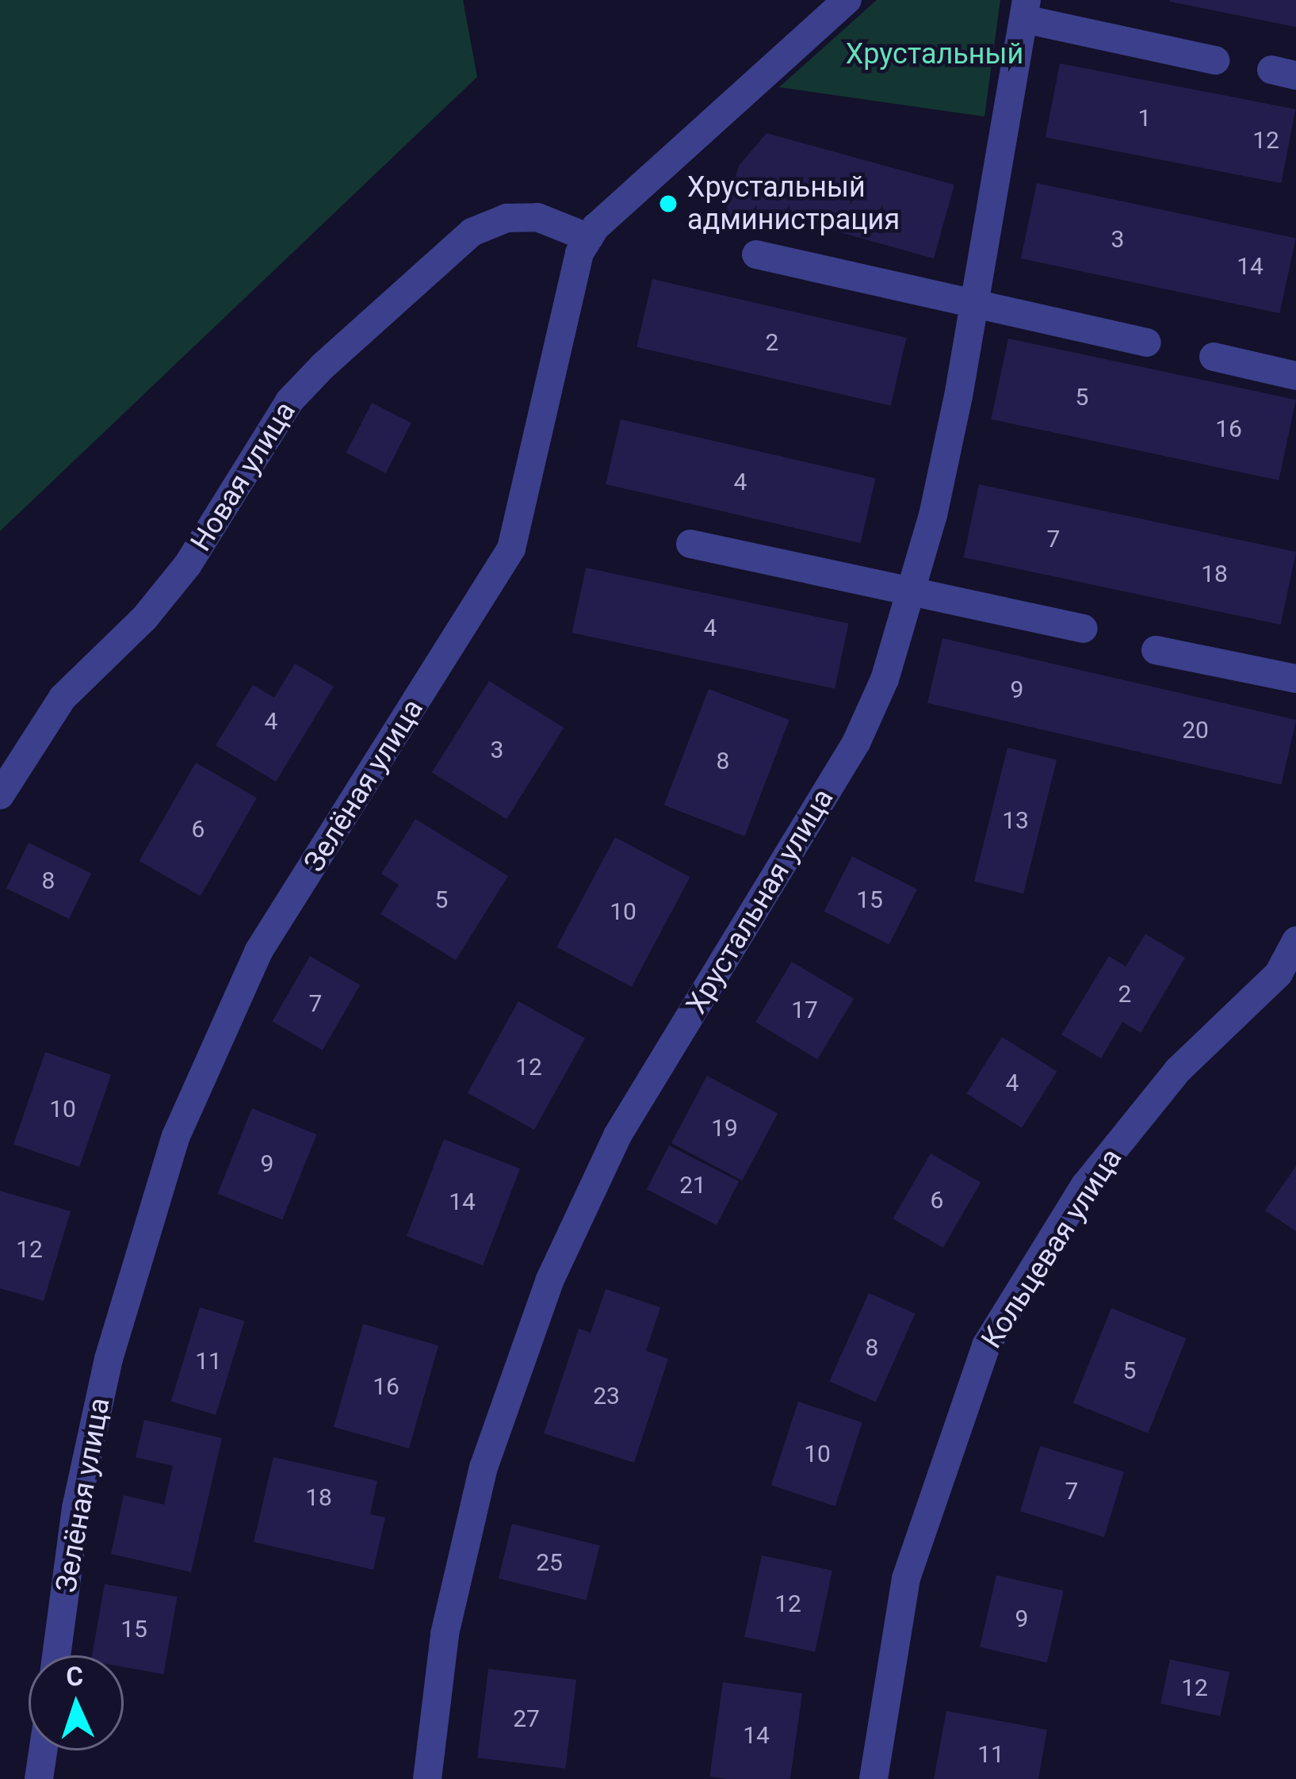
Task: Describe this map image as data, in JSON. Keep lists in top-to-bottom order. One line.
{"streets":{"street":["Новая улица","Зелёная улица","Хрустальная улица","Кольцевая улица"]},"crossings":[["Новая улица","Зелёная улица"]],"parks":["Хрустальный"],"places":["Хрустальный администрация"],"house_numbers":["1","12","3","14","2","5","16","4","7","18","4","9","4","20","3","8","13","6","8","5","15","10","2","7","17","12","4","10","19","9","21","6","14","12","8","11","5","16","23","10","7","18","25","12","9","15","12","27","14","11"],"north":"top"}
